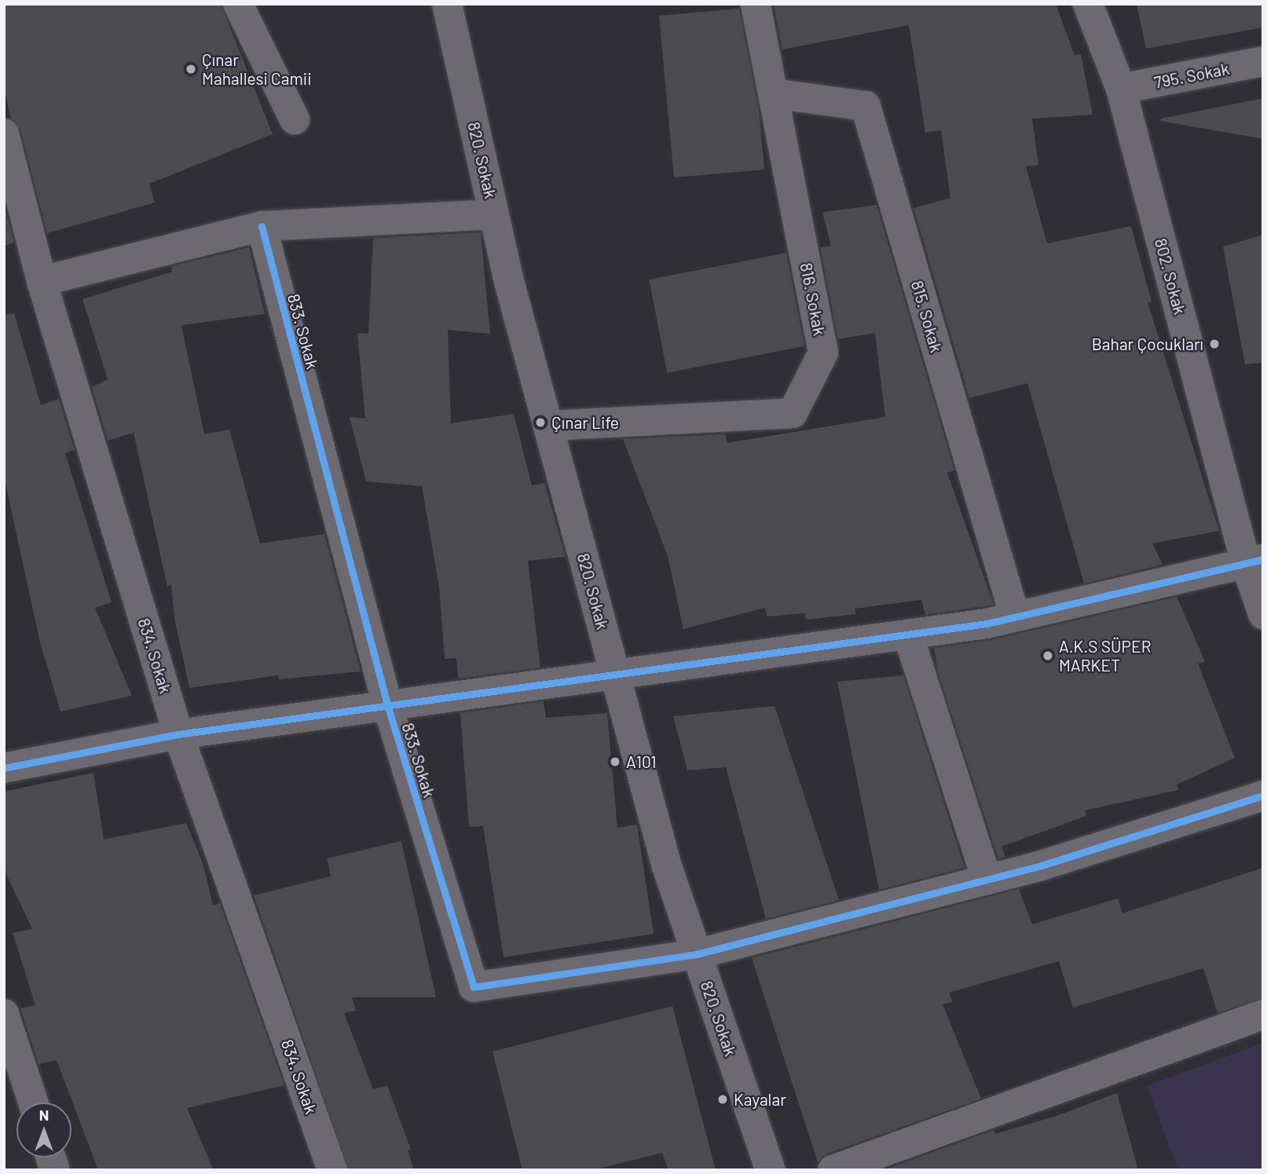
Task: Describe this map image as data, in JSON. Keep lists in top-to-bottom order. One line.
{"streets":{"street":["795. Sokak","820. Sokak","802. Sokak","816. Sokak","815. Sokak","833. Sokak","834. Sokak"]},"crossings":[["795. Sokak","802. Sokak"],["820. Sokak","816. Sokak"],["820. Sokak","833. Sokak"],["816. Sokak","815. Sokak"]],"places":["Çınar Mahallesi Camii","Bahar Çocukları","Çınar Life","A.K.S SÜPER MARKET","A101","Kayalar"],"north":"top"}
